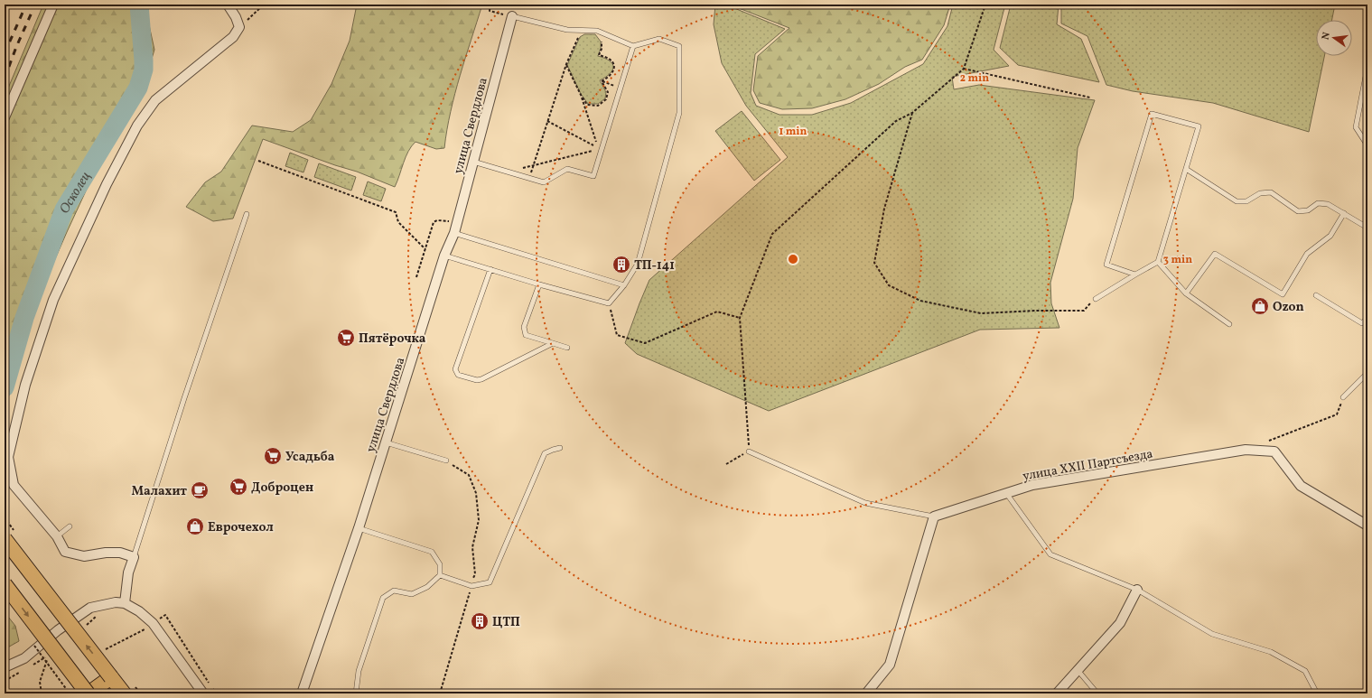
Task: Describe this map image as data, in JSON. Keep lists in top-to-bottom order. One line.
{"streets":{"street":["улица Свердлова","улица XXII Партсъезда"]},"water":["Осколец"],"places":{"building":["ТП-141","ЦТП"],"shop":["Ozon","Еврочехол"],"supermarket":["Пятёрочка","Усадьба","Доброцен"],"cafe":["Малахит"]},"north":"left","rings":["2 min","1 min","3 min"]}
